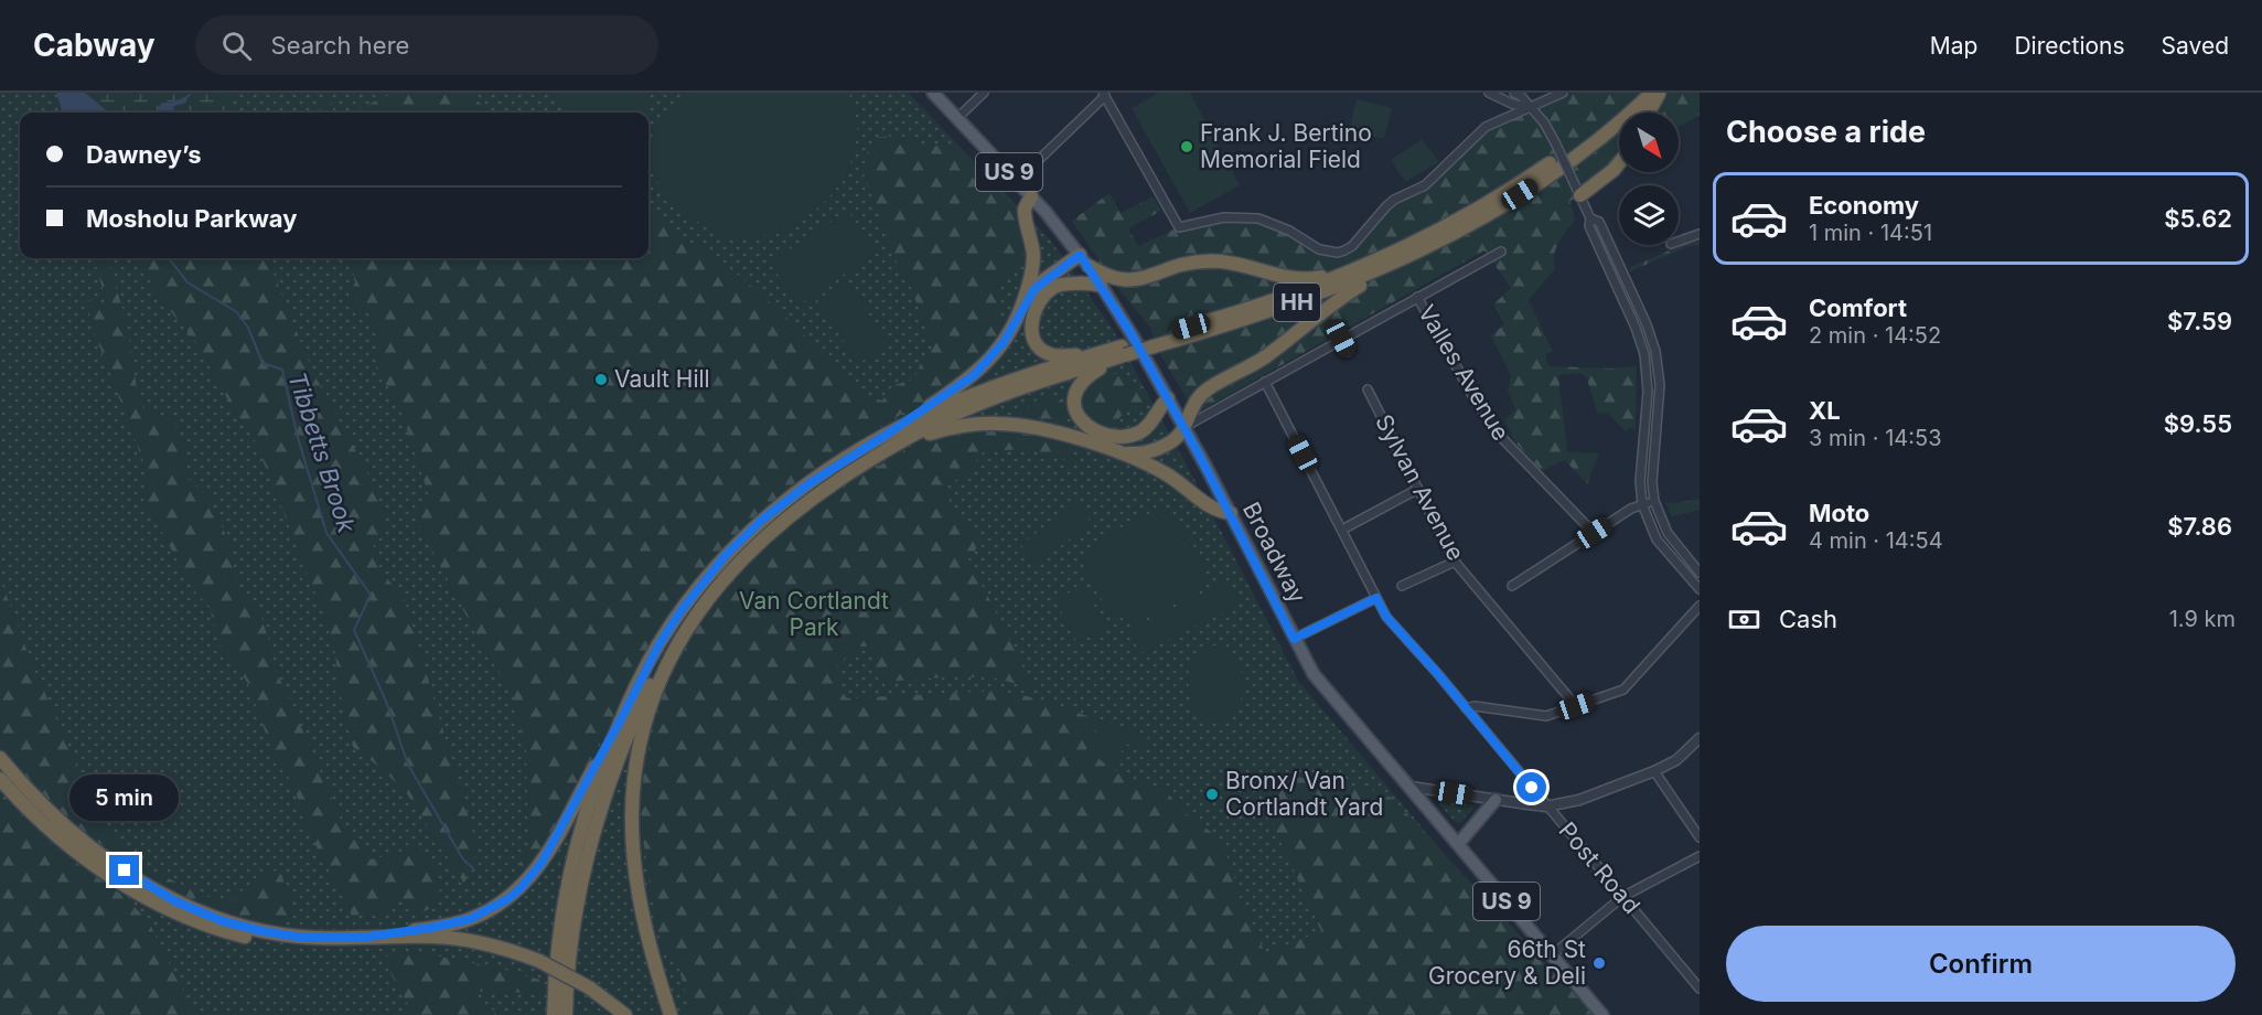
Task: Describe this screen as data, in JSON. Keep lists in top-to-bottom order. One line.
{"streets":{"highway":["HH"],"main road":["US 9","Broadway"],"street":["Valles Avenue","Sylvan Avenue","Post Road"]},"water":["Tibbetts Brook"],"parks":["Van Cortlandt Park"],"places":["Frank J. Bertino Memorial Field","Vault Hill","Bronx/ Van Cortlandt Yard","66th St Grocery & Deli"],"north":"bottom right","page":{"header":"Cabway","search":"Search here","nav":["Map","Directions","Saved"],"heading":"Choose a ride","banner":["Dawney’s","Mosholu Parkway"],"list":[{"name":"Economy","note":"1 min · 14:51","value":"$5.62"},{"name":"Comfort","note":"2 min · 14:52","value":"$7.59"},{"name":"XL","note":"3 min · 14:53","value":"$9.55"},{"name":"Moto","note":"4 min · 14:54","value":"$7.86"}],"pay":["Cash","1.9 km"],"bubble":"5 min","buttons":"Confirm"}}
